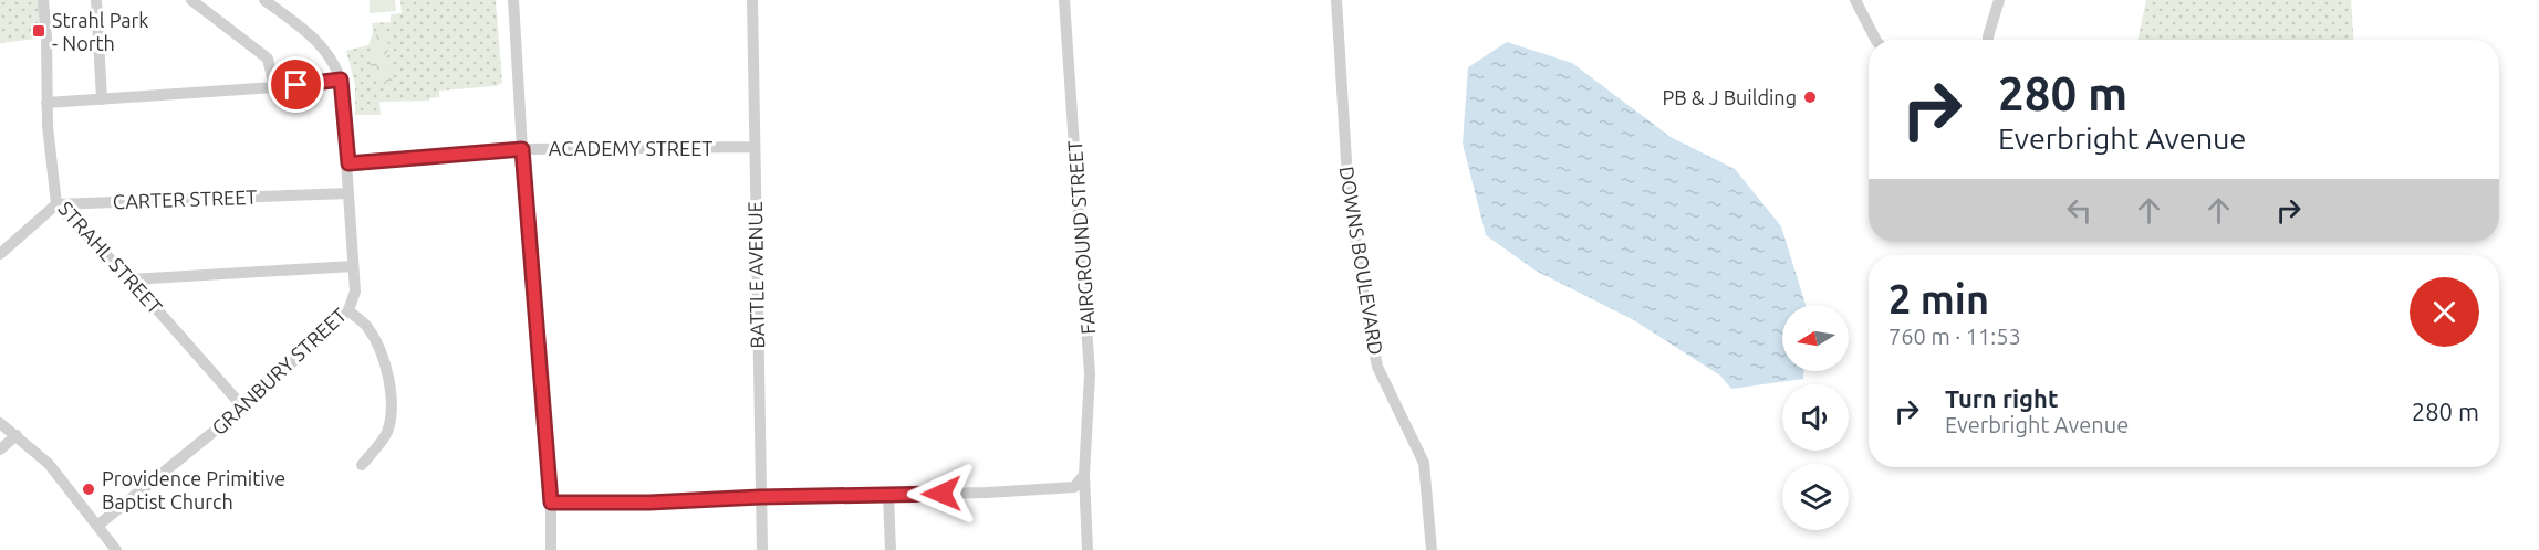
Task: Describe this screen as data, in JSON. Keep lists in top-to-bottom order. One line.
{"streets":{"street":["ACADEMY STREET","CARTER STREET","FAIRGROUND STREET","STRAHL STREET","DOWNS BOULEVARD","BATTLE AVENUE","GRANBURY STREET"]},"crossings":[["ACADEMY STREET","BATTLE AVENUE"],["ACADEMY STREET","GRANBURY STREET"],["CARTER STREET","STRAHL STREET"],["CARTER STREET","GRANBURY STREET"],["STRAHL STREET","GRANBURY STREET"]],"places":{"transit":["Strahl Park - North"],"other":["PB & J Building","Providence Primitive Baptist Church"]},"north":"left","page":{"turn":["280 m","Everbright Avenue"],"heading":["2 min","760 m · 11:53"],"list":[{"name":"Turn right","note":"Everbright Avenue","value":"280 m"}]}}
